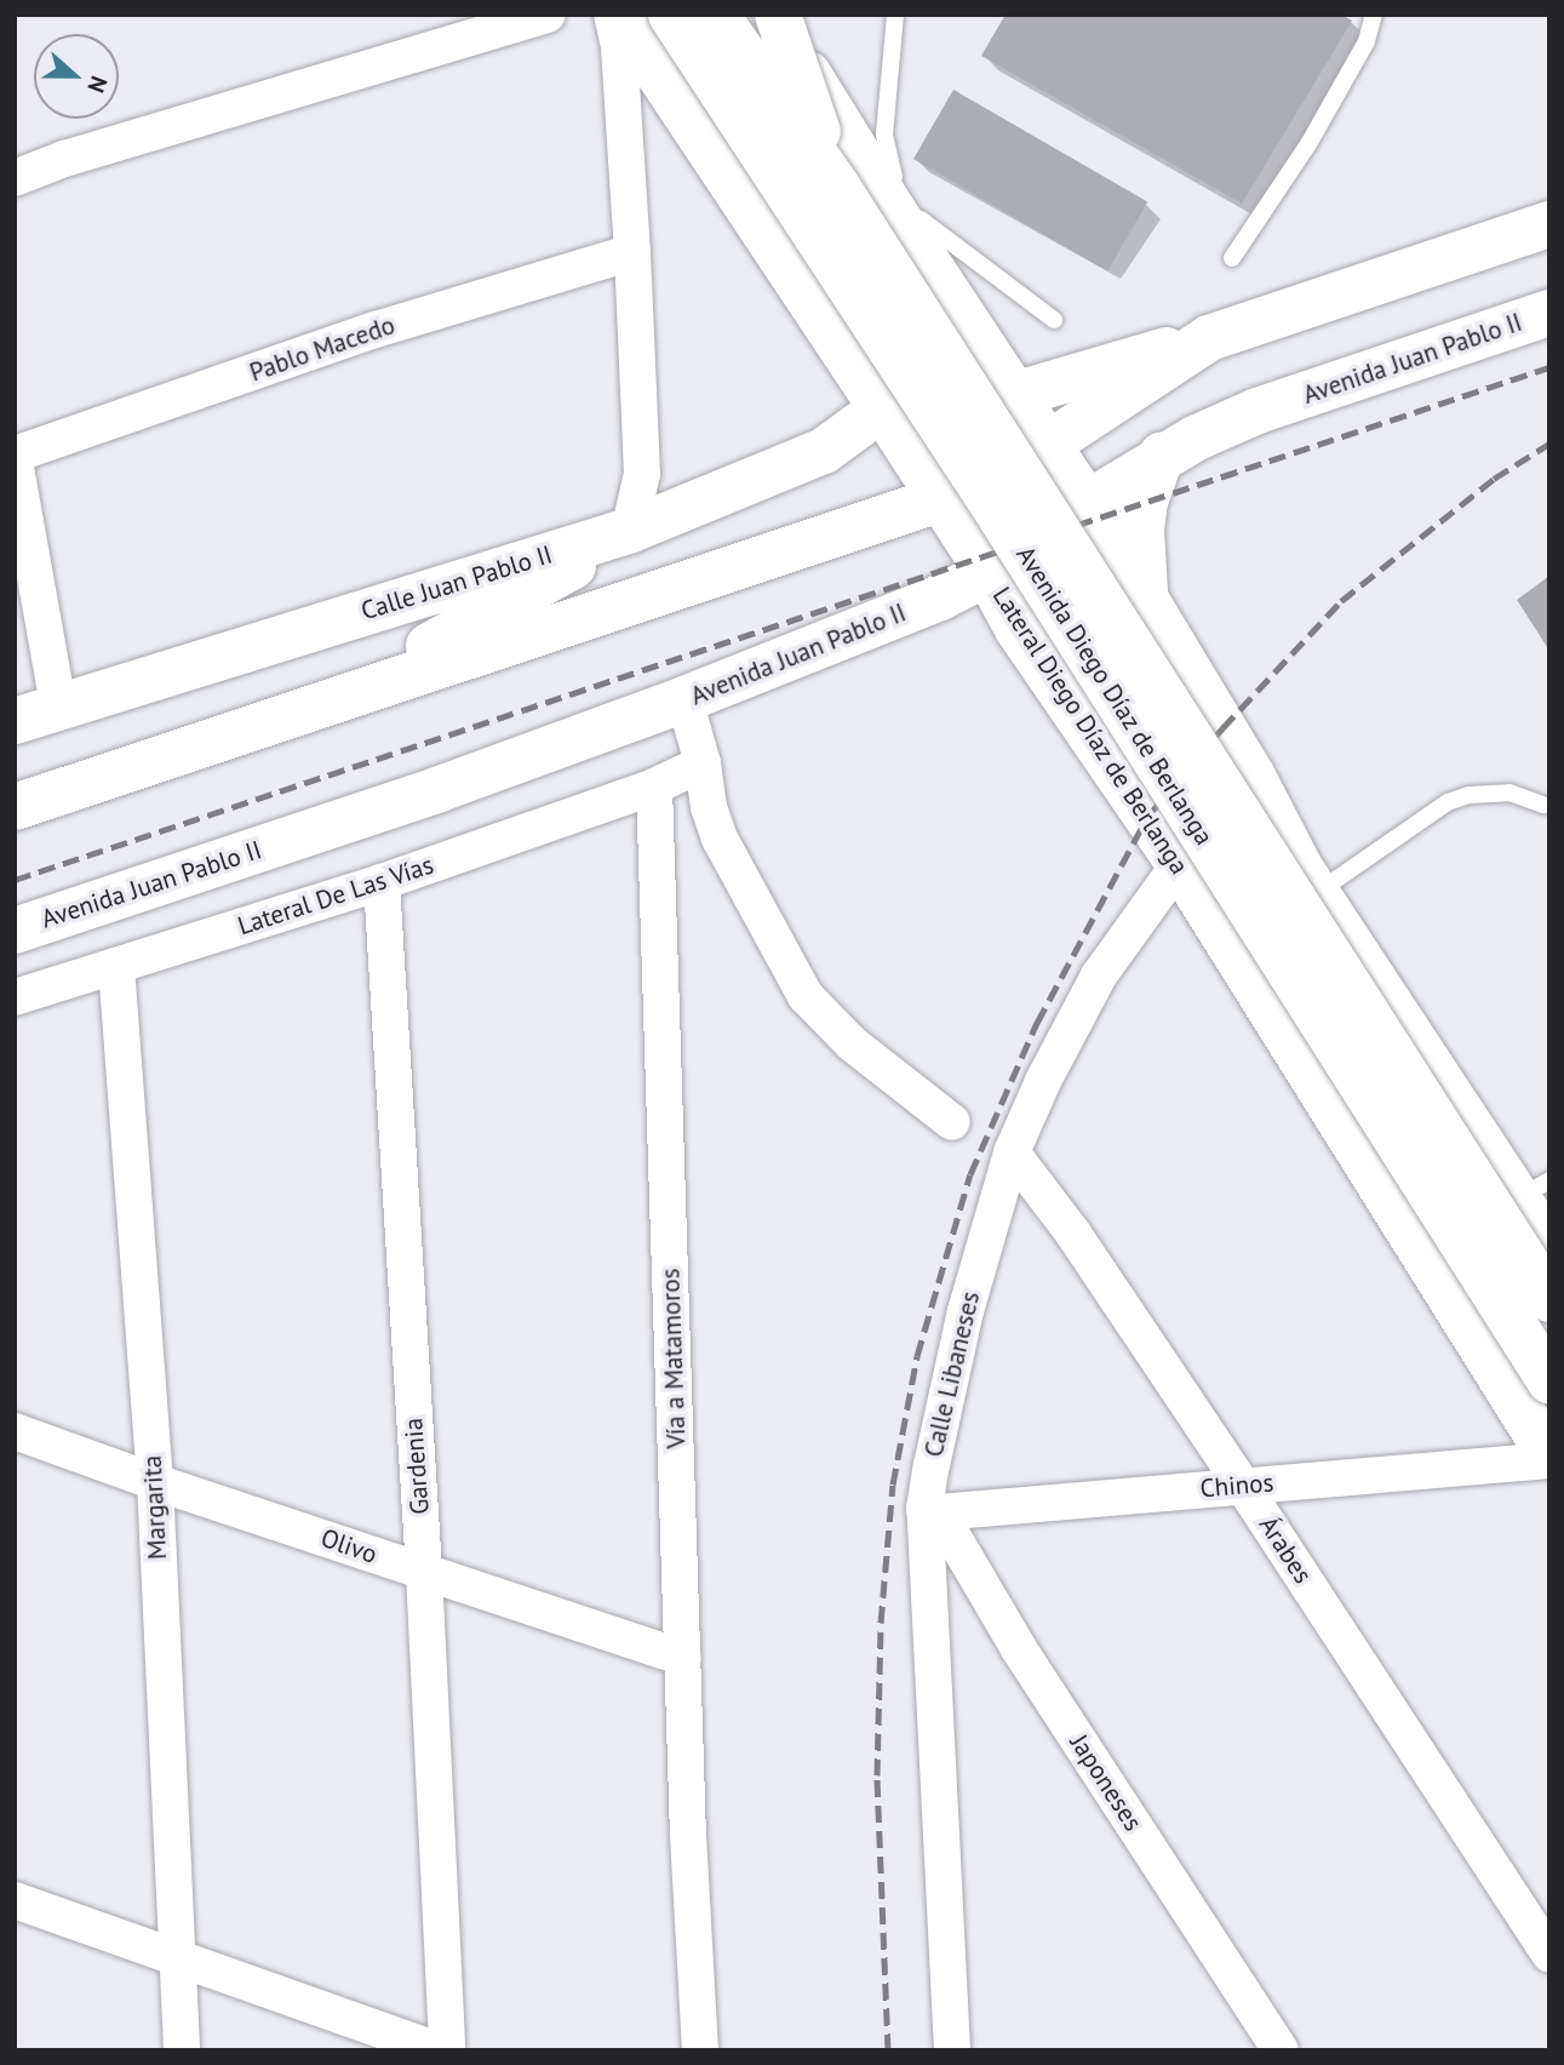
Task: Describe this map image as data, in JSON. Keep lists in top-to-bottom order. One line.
{"streets":{"main road":["Avenida Juan Pablo II","Calle Juan Pablo II","Avenida Diego Díaz de Berlanga","Lateral Diego Díaz de Berlanga"],"street":["Pablo Macedo","Lateral De Las Vías","Vía a Matamoros","Calle Libaneses","Gardenia","Chinos","Margarita","Olivo","Árabes","Japoneses"]},"crossings":[["Avenida Juan Pablo II","Lateral Diego Díaz de Berlanga"],["Calle Juan Pablo II","Lateral Diego Díaz de Berlanga"],["Lateral Diego Díaz de Berlanga","Calle Libaneses"],["Lateral Diego Díaz de Berlanga","Chinos"],["Lateral De Las Vías","Vía a Matamoros"],["Lateral De Las Vías","Gardenia"],["Lateral De Las Vías","Margarita"],["Vía a Matamoros","Olivo"],["Calle Libaneses","Chinos"],["Calle Libaneses","Árabes"],["Calle Libaneses","Japoneses"],["Gardenia","Olivo"],["Chinos","Árabes"],["Chinos","Japoneses"],["Margarita","Olivo"]],"north":"right"}
